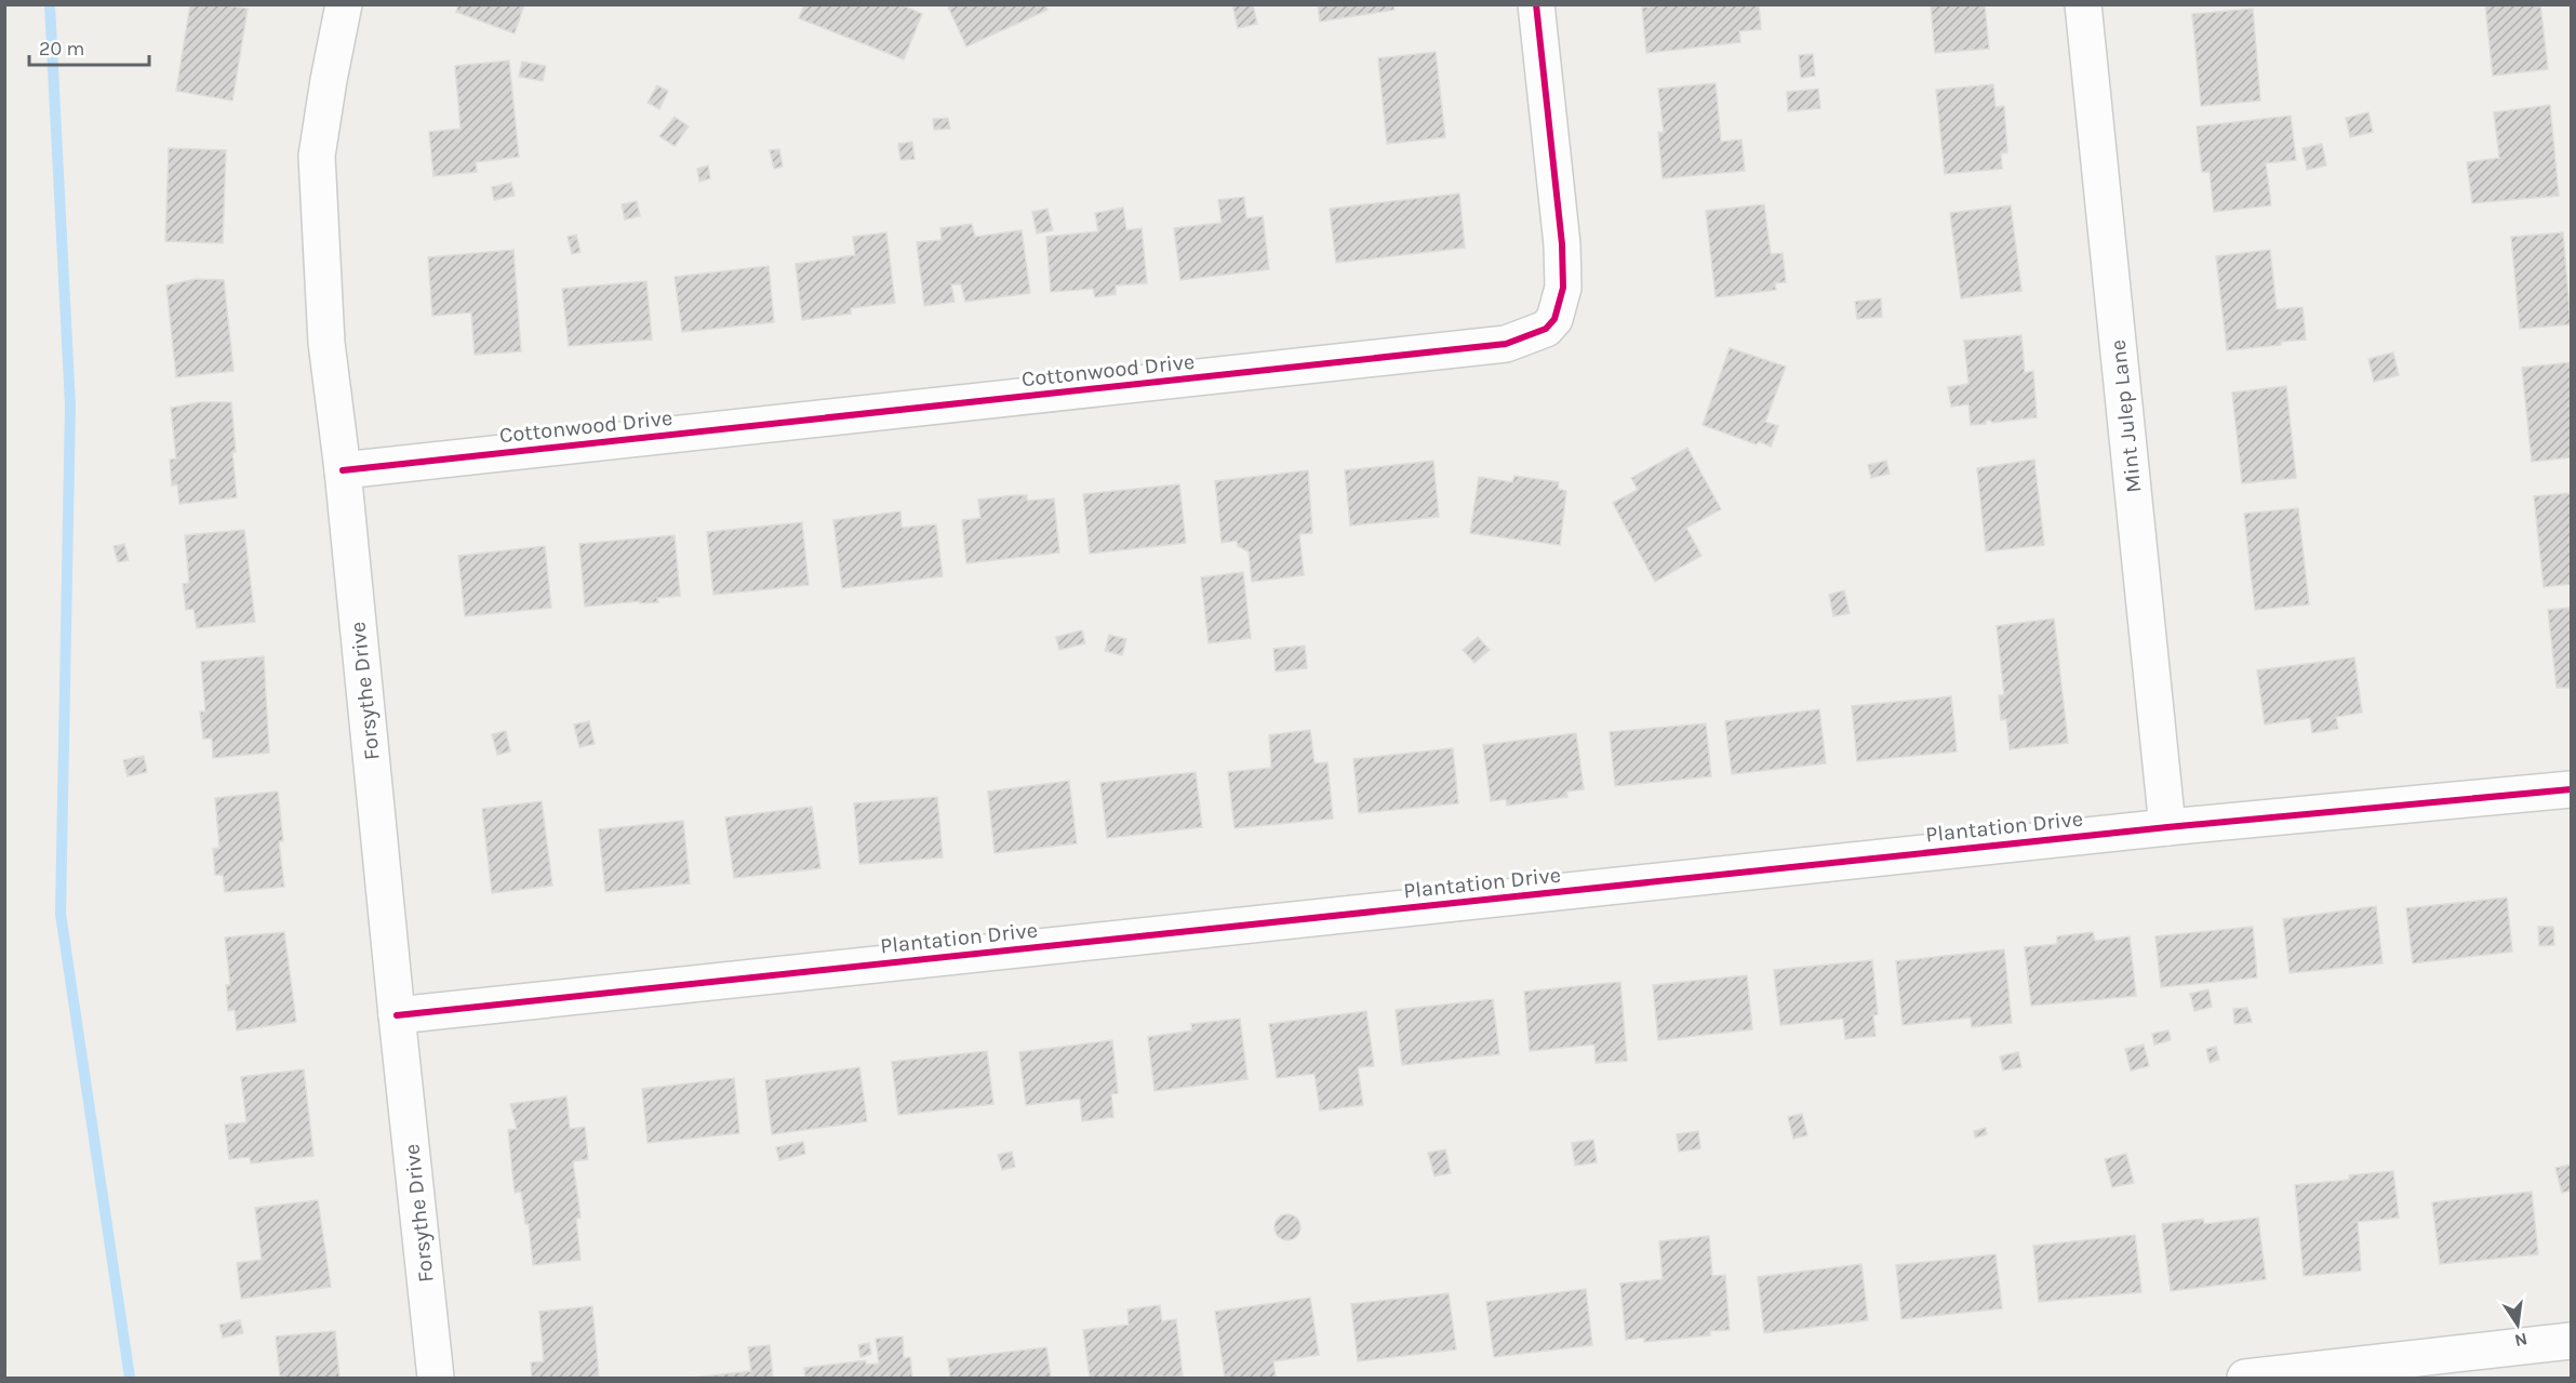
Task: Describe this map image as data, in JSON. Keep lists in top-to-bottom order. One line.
{"streets":{"street":["Cottonwood Drive","Mint Julep Lane","Forsythe Drive","Plantation Drive"]},"crossings":[["Cottonwood Drive","Forsythe Drive"],["Mint Julep Lane","Plantation Drive"],["Forsythe Drive","Plantation Drive"]],"scale_bar":"20 m","north":"bottom"}
